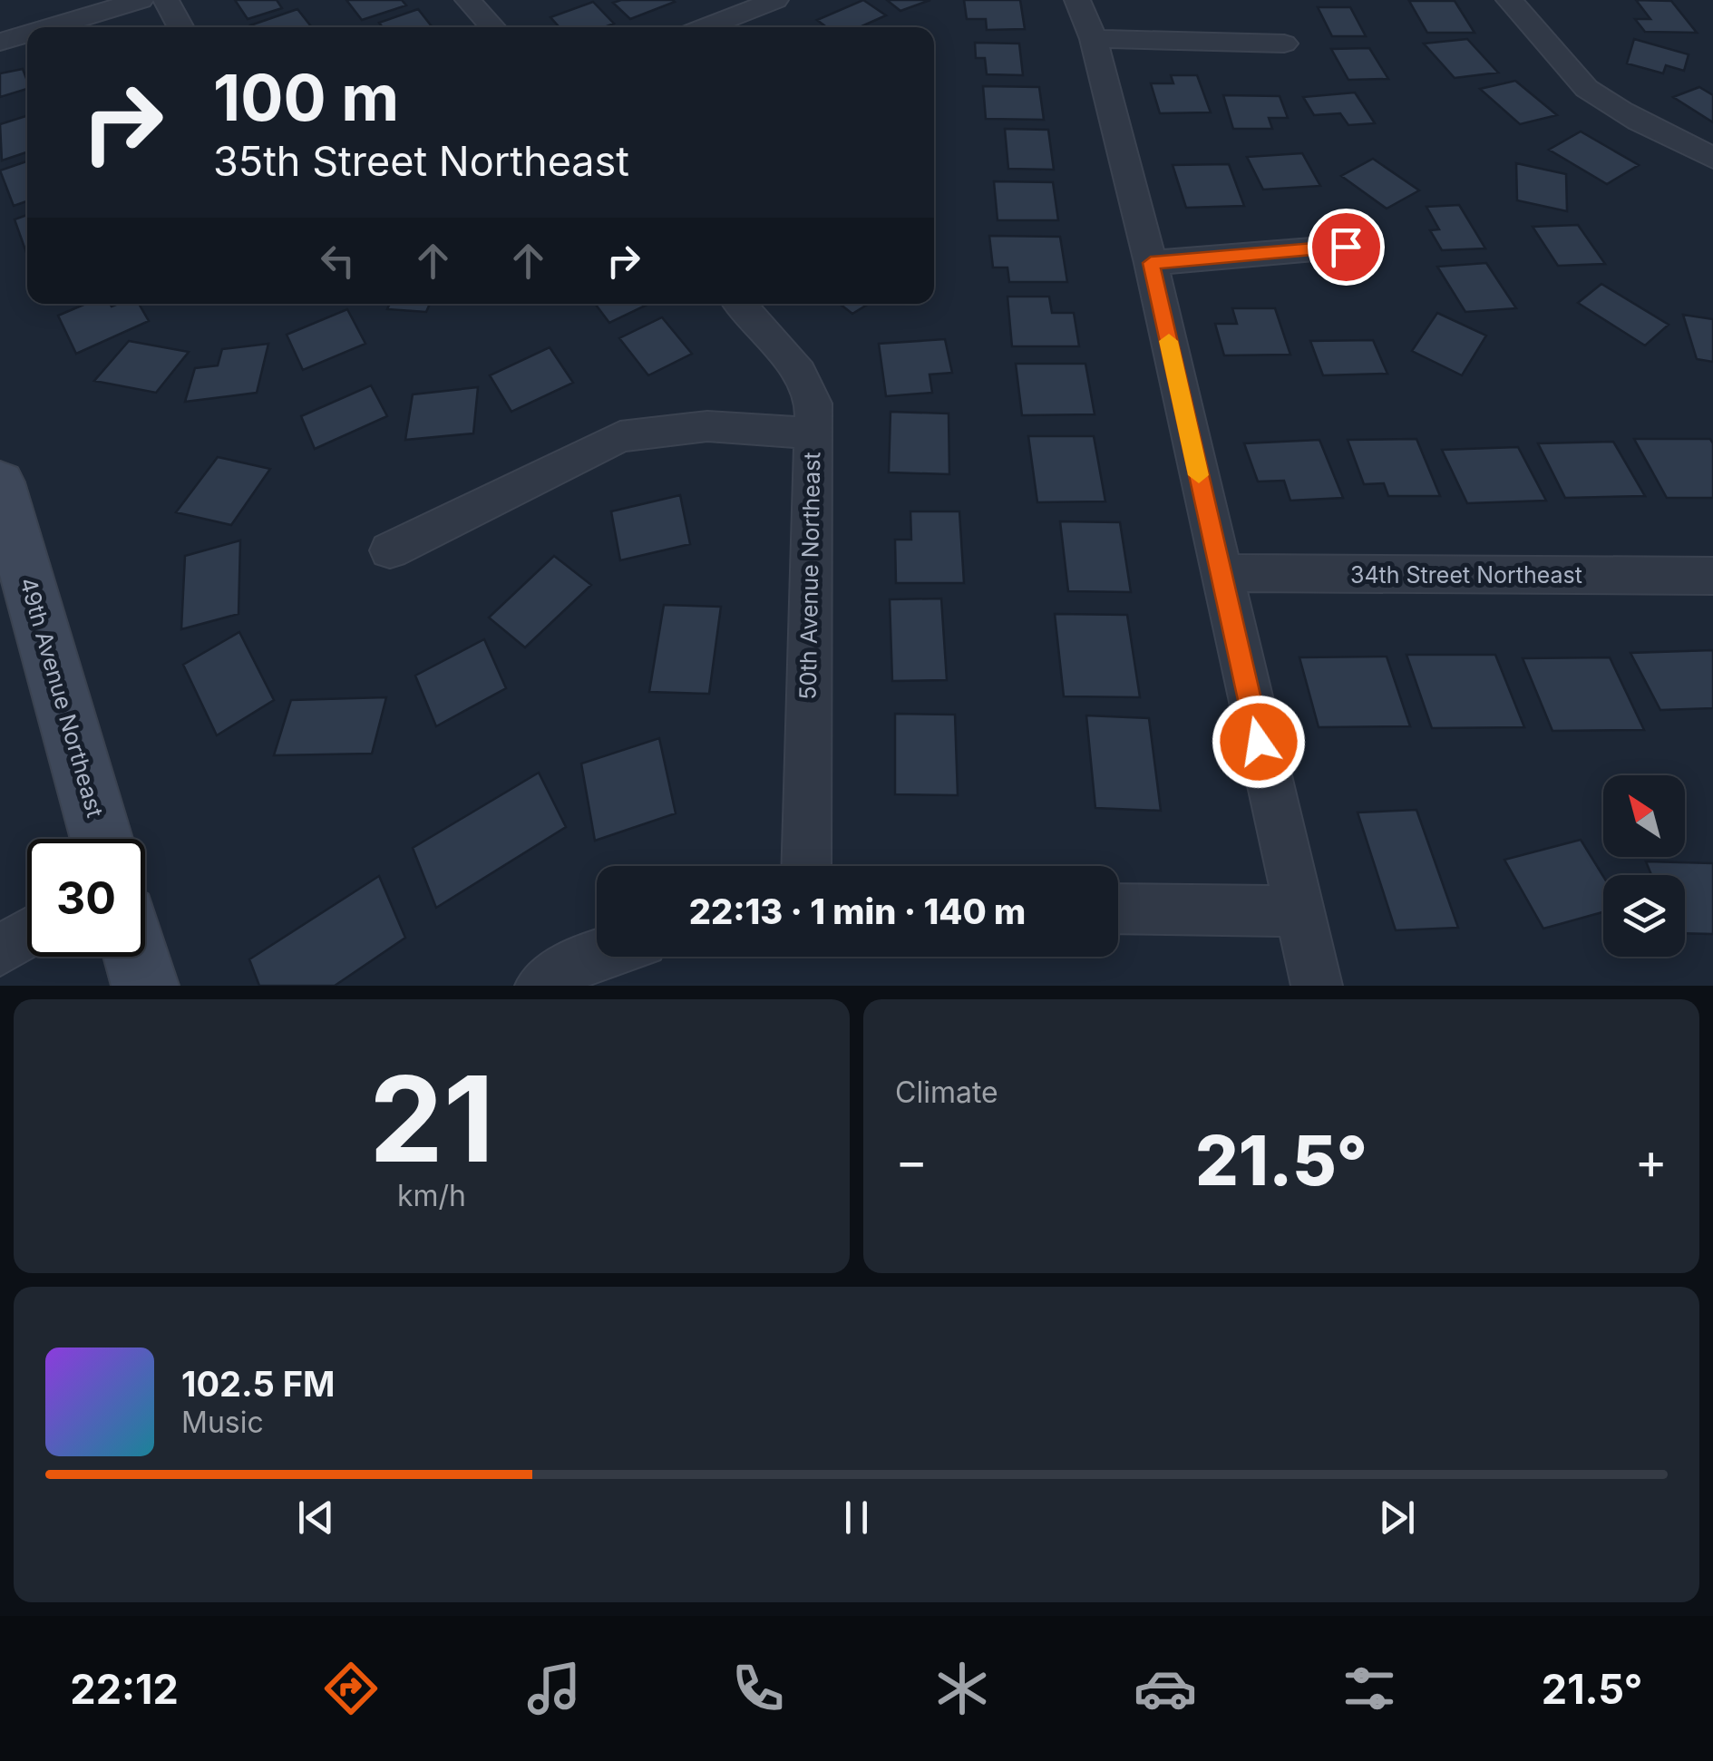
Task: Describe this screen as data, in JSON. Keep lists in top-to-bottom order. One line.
{"streets":{"main road":["49th Avenue Northeast"],"street":["34th Street Northeast","50th Avenue Northeast"]},"north":"top left","page":{"turn":["100 m","35th Street Northeast"],"limit":"30","trip":"22:13 · 1 min · 140 m","tile":[["21","km/h"],"Climate"],"heat":["−","21.5°","+"],"song":["102.5 FM","Music"],"tabs":["22:12","21.5°"]}}
